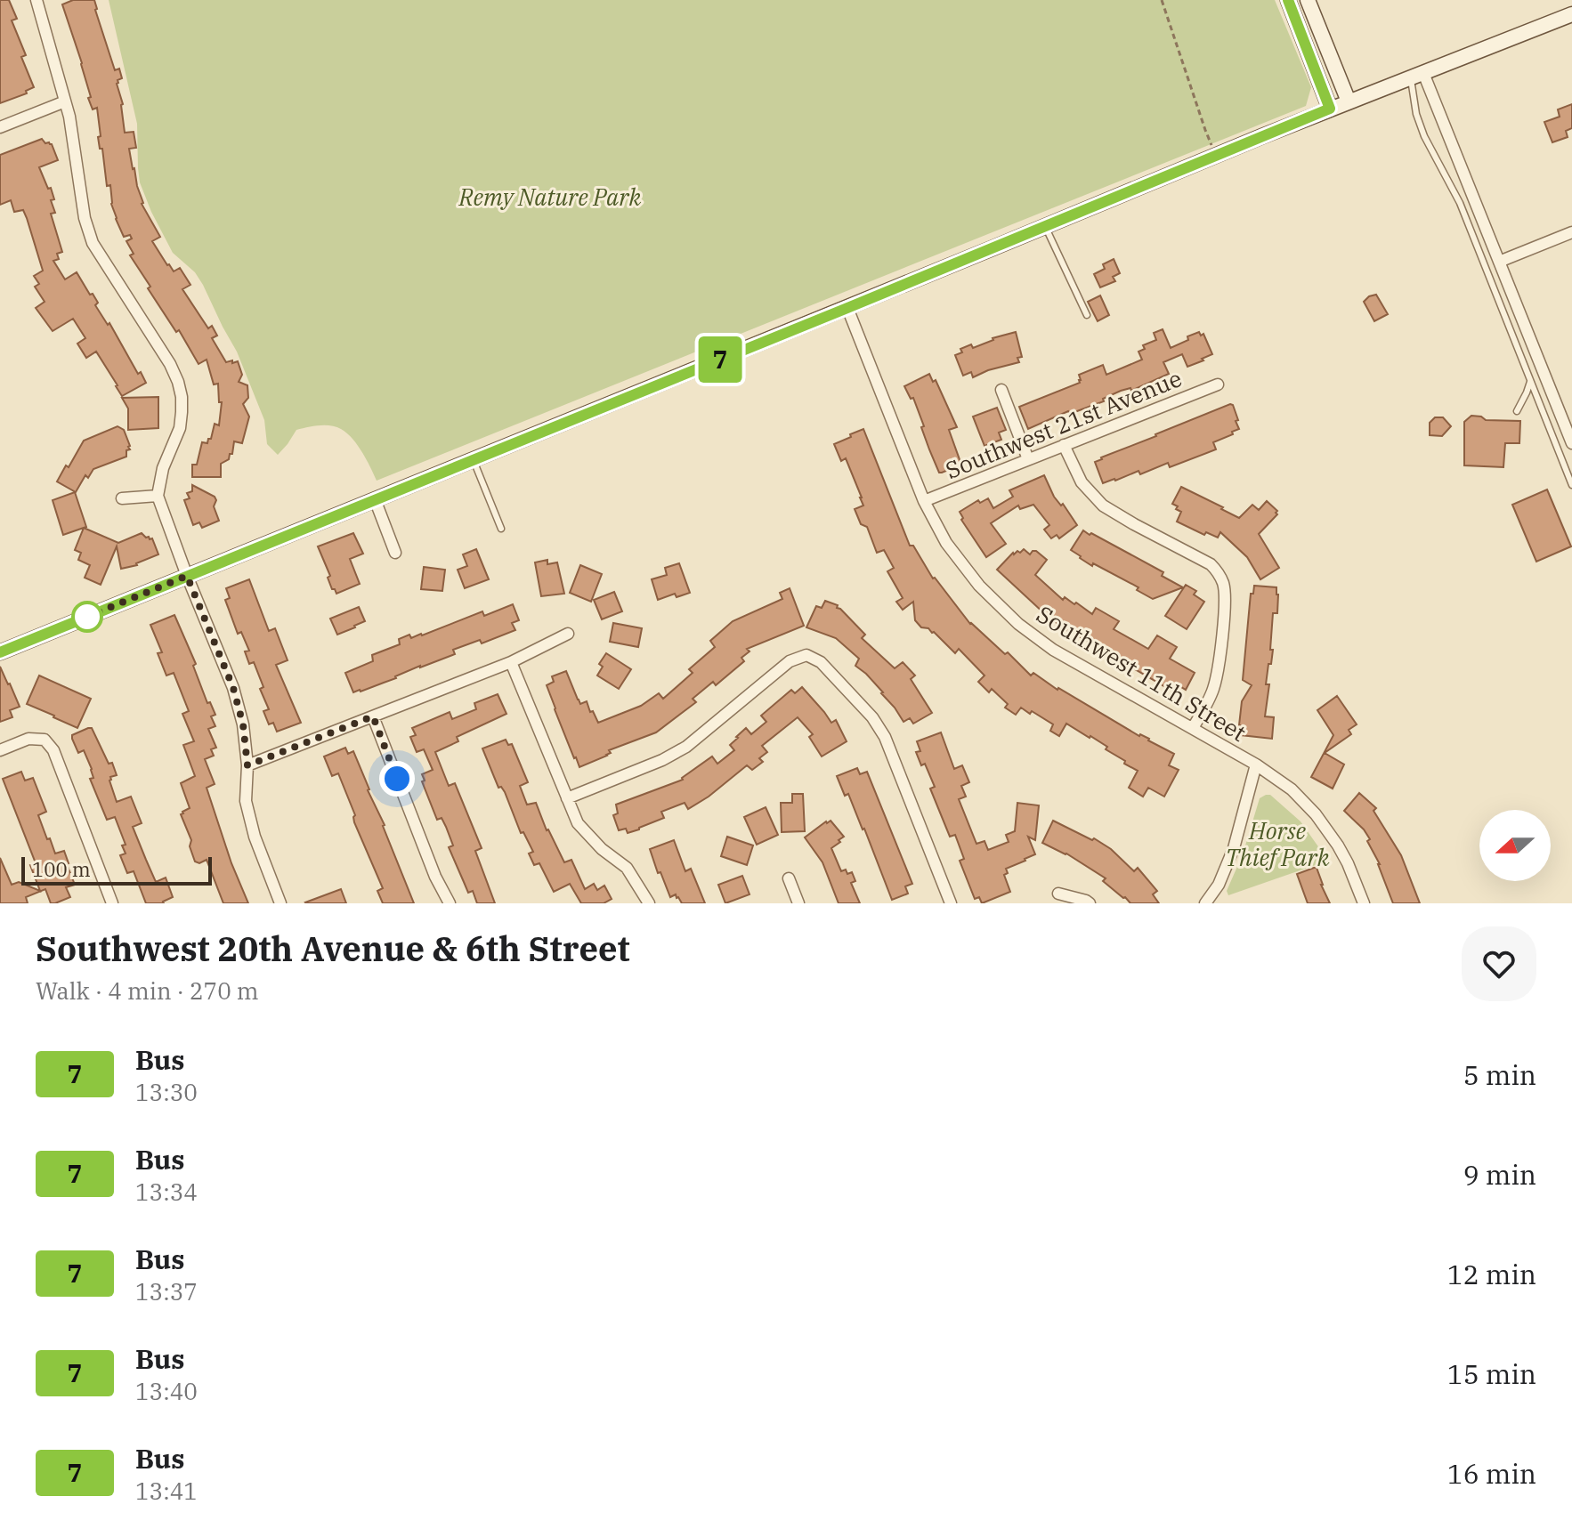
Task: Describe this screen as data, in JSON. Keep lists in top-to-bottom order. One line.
{"streets":{"street":["Southwest 21st Avenue","Southwest 11th Street"]},"crossings":[["Southwest 21st Avenue","Southwest 11th Street"]],"parks":["Remy Nature Park","Horse Thief Park"],"lines":["bus line 7"],"scale_bar":"100 m","north":"left","page":{"on_map":"7","scale":"100 m","heading":["Southwest 20th Avenue & 6th Street","Walk · 4 min · 270 m"],"list":[{"mark":"7","name":"Bus","note":"13:30","value":"5 min"},{"mark":"7","name":"Bus","note":"13:34","value":"9 min"},{"mark":"7","name":"Bus","note":"13:37","value":"12 min"},{"mark":"7","name":"Bus","note":"13:40","value":"15 min"},{"mark":"7","name":"Bus","note":"13:41","value":"16 min"}]}}
